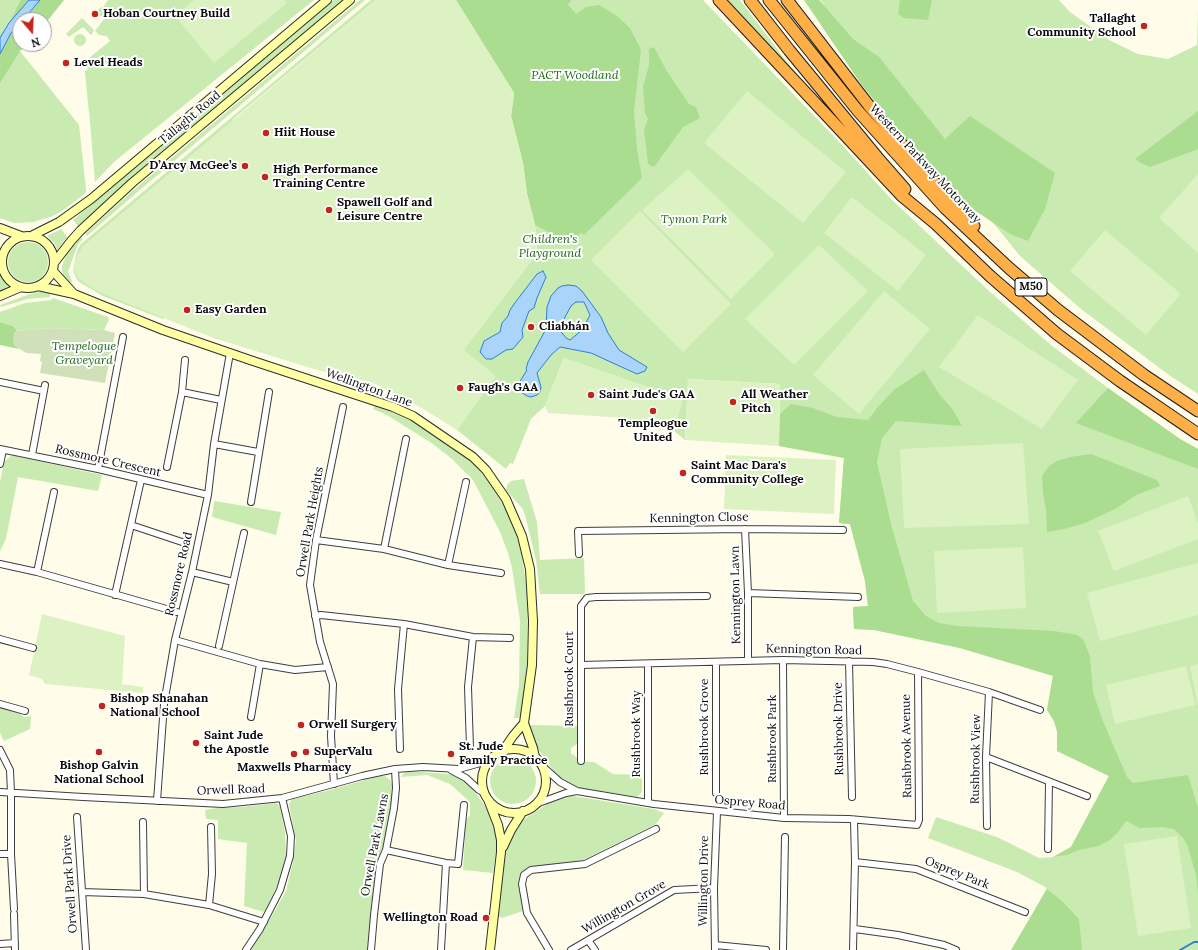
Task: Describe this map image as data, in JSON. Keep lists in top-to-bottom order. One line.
{"streets":{"highway":["Western Parkway Motorway","M50"],"street":["Tallaght Road","Wellington Lane","Rossmore Crescent","Kennington Close","Orwell Park Heights","Rossmore Road","Kennington Lawn","Kennington Road","Rushbrook Court","Rushbrook Grove","Rushbrook Drive","Rushbrook Way","Rushbrook Park","Rushbrook Avenue","Rushbrook View","Orwell Road","Osprey Road","Orwell Park Lawns","Osprey Park","Willington Drive","Orwell Park Drive","Willington Grove"]},"crossings":[["Tallaght Road","Wellington Lane"],["Western Parkway Motorway","M50"],["Wellington Lane","Rossmore Road"],["Wellington Lane","Orwell Road"],["Wellington Lane","Osprey Road"],["Rossmore Crescent","Rossmore Road"],["Kennington Close","Kennington Lawn"],["Orwell Park Heights","Orwell Road"],["Rossmore Road","Orwell Road"],["Kennington Lawn","Kennington Road"],["Kennington Road","Rushbrook Court"],["Kennington Road","Rushbrook Grove"],["Kennington Road","Rushbrook Drive"],["Kennington Road","Rushbrook Way"],["Kennington Road","Rushbrook Park"],["Kennington Road","Rushbrook Avenue"],["Kennington Road","Rushbrook View"],["Rushbrook Way","Osprey Road"],["Rushbrook Park","Osprey Road"],["Rushbrook Avenue","Osprey Road"],["Orwell Road","Osprey Road"],["Orwell Road","Orwell Park Lawns"],["Osprey Road","Willington Drive"],["Willington Drive","Willington Grove"]],"parks":["PACT Woodland","Tymon Park","Children's Playground","Tempelogue Graveyard"],"places":["Hoban Courtney Build","Tallaght Community School","Level Heads","Hiit House","D’Arcy McGee’s","High Performance Training Centre","Spawell Golf and Leisure Centre","Easy Garden","Cliabhán","Faugh's GAA","Saint Jude's GAA","All Weather Pitch","Templeogue United","Saint Mac Dara's Community College","Bishop Shanahan National School","Orwell Surgery","Saint Jude the Apostle","Bishop Galvin National School","SuperValu","Maxwells Pharmacy","St. Jude Family Practice","Wellington Road"],"north":"bottom"}
